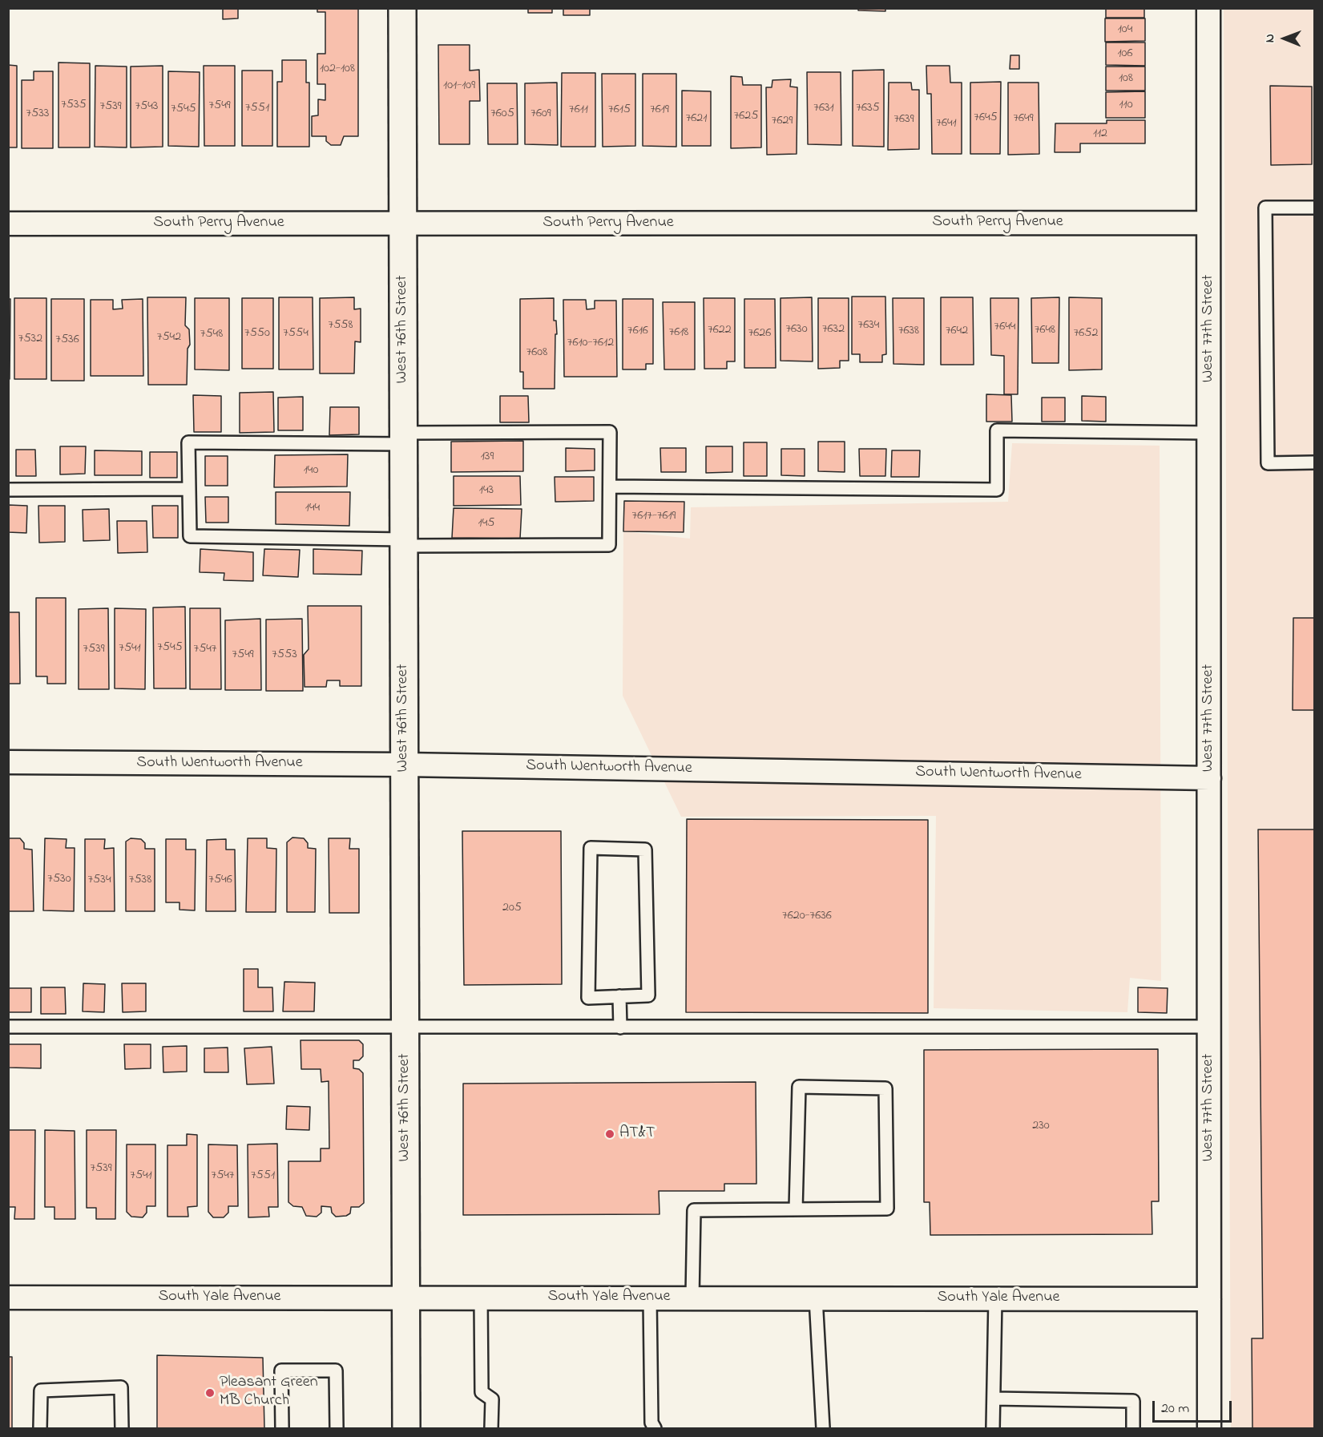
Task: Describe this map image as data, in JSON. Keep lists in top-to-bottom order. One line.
{"streets":{"street":["South Perry Avenue","West 77th Street","West 76th Street","South Wentworth Avenue","South Yale Avenue"]},"crossings":[["South Perry Avenue","West 77th Street"],["South Perry Avenue","West 76th Street"],["West 77th Street","South Wentworth Avenue"],["West 77th Street","South Yale Avenue"],["West 76th Street","South Wentworth Avenue"],["West 76th Street","South Yale Avenue"]],"places":["AT&T","Pleasant Green MB Church"],"house_numbers":["104","106","102-108","108","101-109","7535","110","7549","7539","7543","7551","7631","7635","7545","7611","7615","7619","7533","7605","7609","7625","7645","7621","7649","7639","7629","7641","112","7558","7634","7644","7630","7632","7622","7648","7616","7638","7642","7618","7550","7554","7626","7652","7548","7542","7532","7536","7610-7612","7608","139","140","143","144","7617-7619","145","7545","7541","7539","7547","7549","7553","7530","7534","7538","7546","205","7620-7636","230","7539","7541","7547","7551"],"scale_bar":"20 m","north":"left"}
